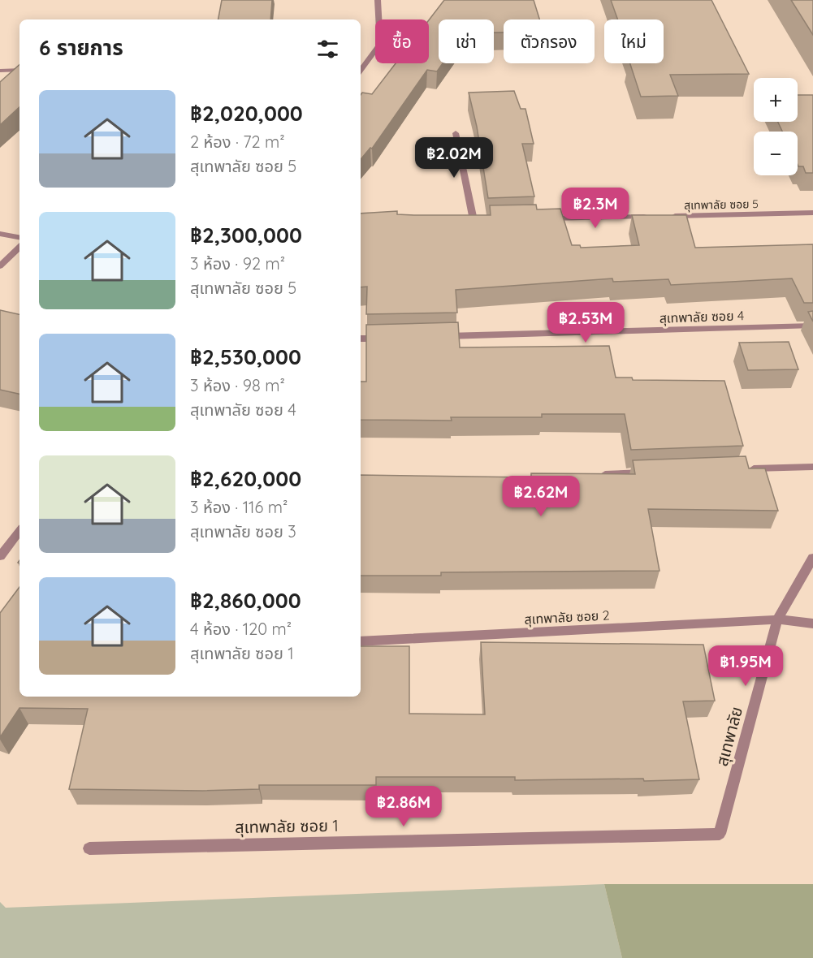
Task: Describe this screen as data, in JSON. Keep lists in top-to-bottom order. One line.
{"streets":{"street":["สุเทพาลัย ซอย 5","สุเทพาลัย ซอย 4","สุเทพาลัย ซอย 2","สุเทพาลัย","สุเทพาลัย ซอย 1"]},"crossings":[["สุเทพาลัย ซอย 2","สุเทพาลัย"],["สุเทพาลัย","สุเทพาลัย ซอย 1"]],"page":{"chip":["ซื้อ","เช่า","ตัวกรอง","ใหม่"],"heading":"6 รายการ","map_buttons":["+","−"],"list":[{"name":"฿2,020,000","note":"2 ห้อง · 72 m² · สุเทพาลัย ซอย 5"},{"name":"฿2,300,000","note":"3 ห้อง · 92 m² · สุเทพาลัย ซอย 5"},{"name":"฿2,530,000","note":"3 ห้อง · 98 m² · สุเทพาลัย ซอย 4"},{"name":"฿2,620,000","note":"3 ห้อง · 116 m² · สุเทพาลัย ซอย 3"},{"name":"฿2,860,000","note":"4 ห้อง · 120 m² · สุเทพาลัย ซอย 1"}],"price":["฿2.02M","฿2.3M","฿2.53M","฿2.62M","฿1.95M","฿2.86M"]}}
